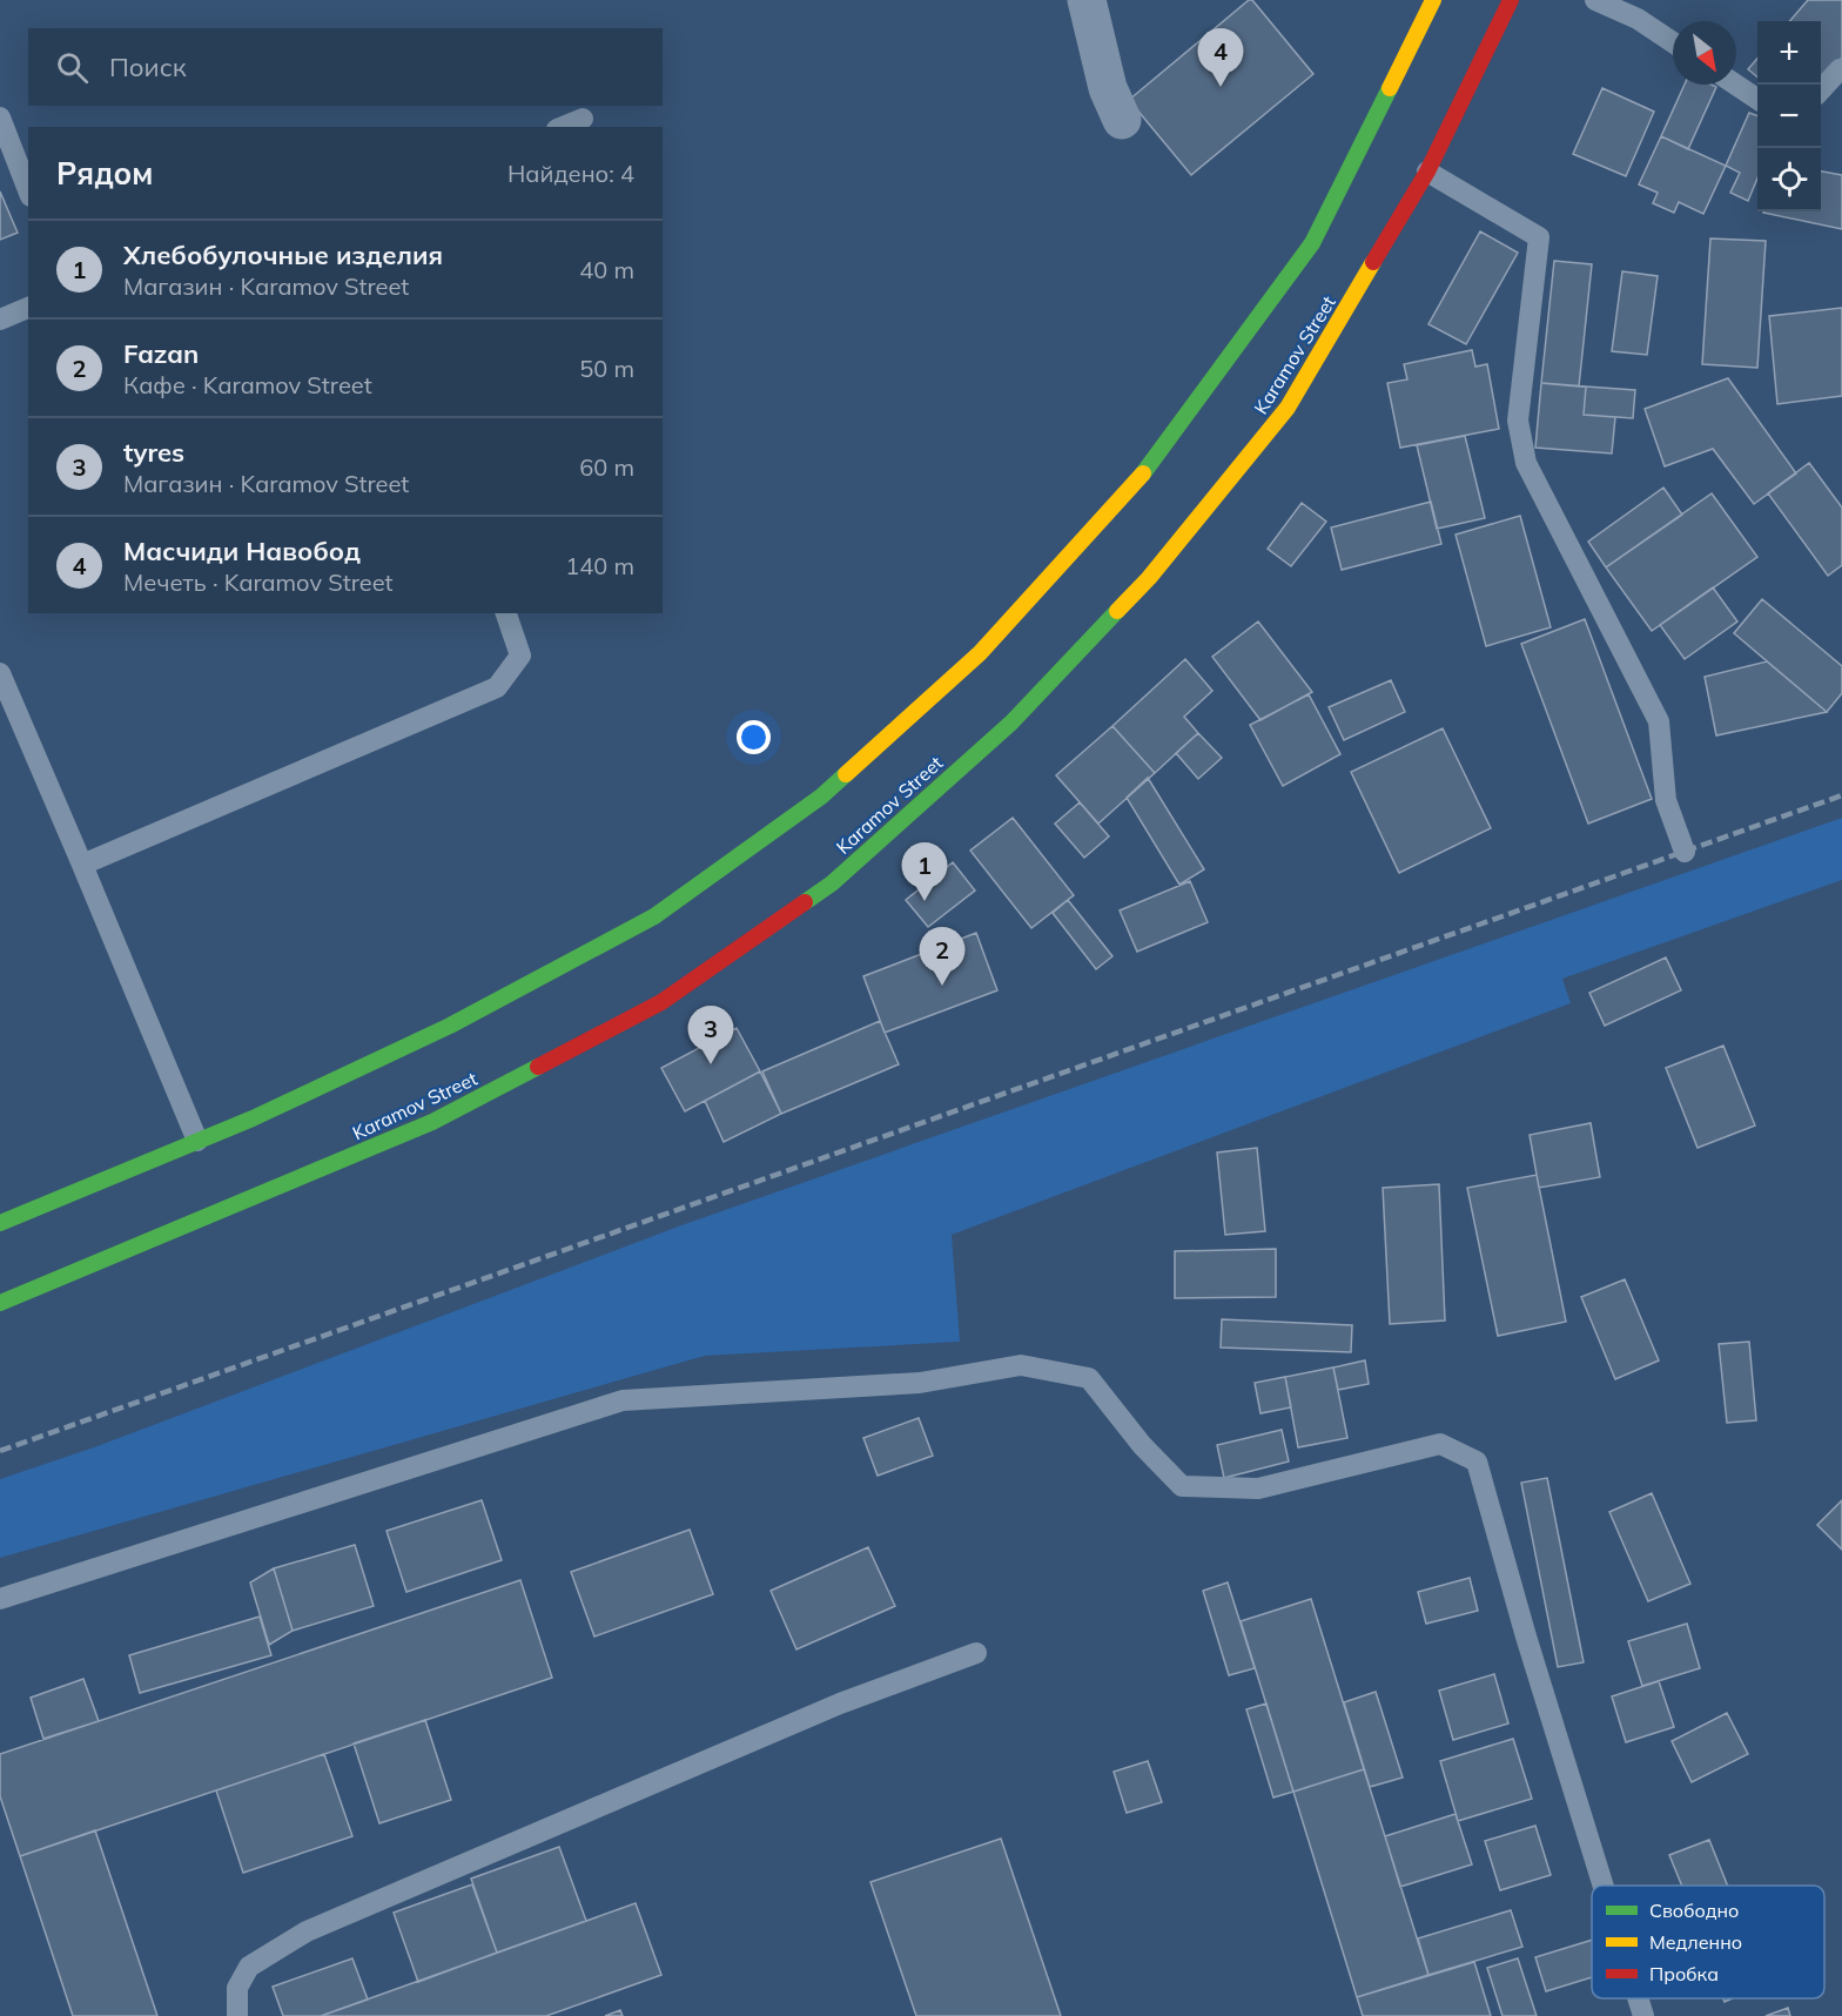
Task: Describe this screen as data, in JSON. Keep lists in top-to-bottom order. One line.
{"streets":{"main road":["Karamov Street"]},"legend":["Свободно","Медленно","Пробка"],"north":"bottom right","page":{"map_buttons":["+","−"],"pins":["4","1","2","3"],"search":"Поиск","heading":["Рядом","Найдено: 4"],"list":[{"mark":"1","name":"Хлебобулочные изделия","note":"Магазин · Karamov Street","value":"40 m"},{"mark":"2","name":"Fazan","note":"Кафе · Karamov Street","value":"50 m"},{"mark":"3","name":"tyres","note":"Магазин · Karamov Street","value":"60 m"},{"mark":"4","name":"Масчиди Навобод","note":"Мечеть · Karamov Street","value":"140 m"}]}}
